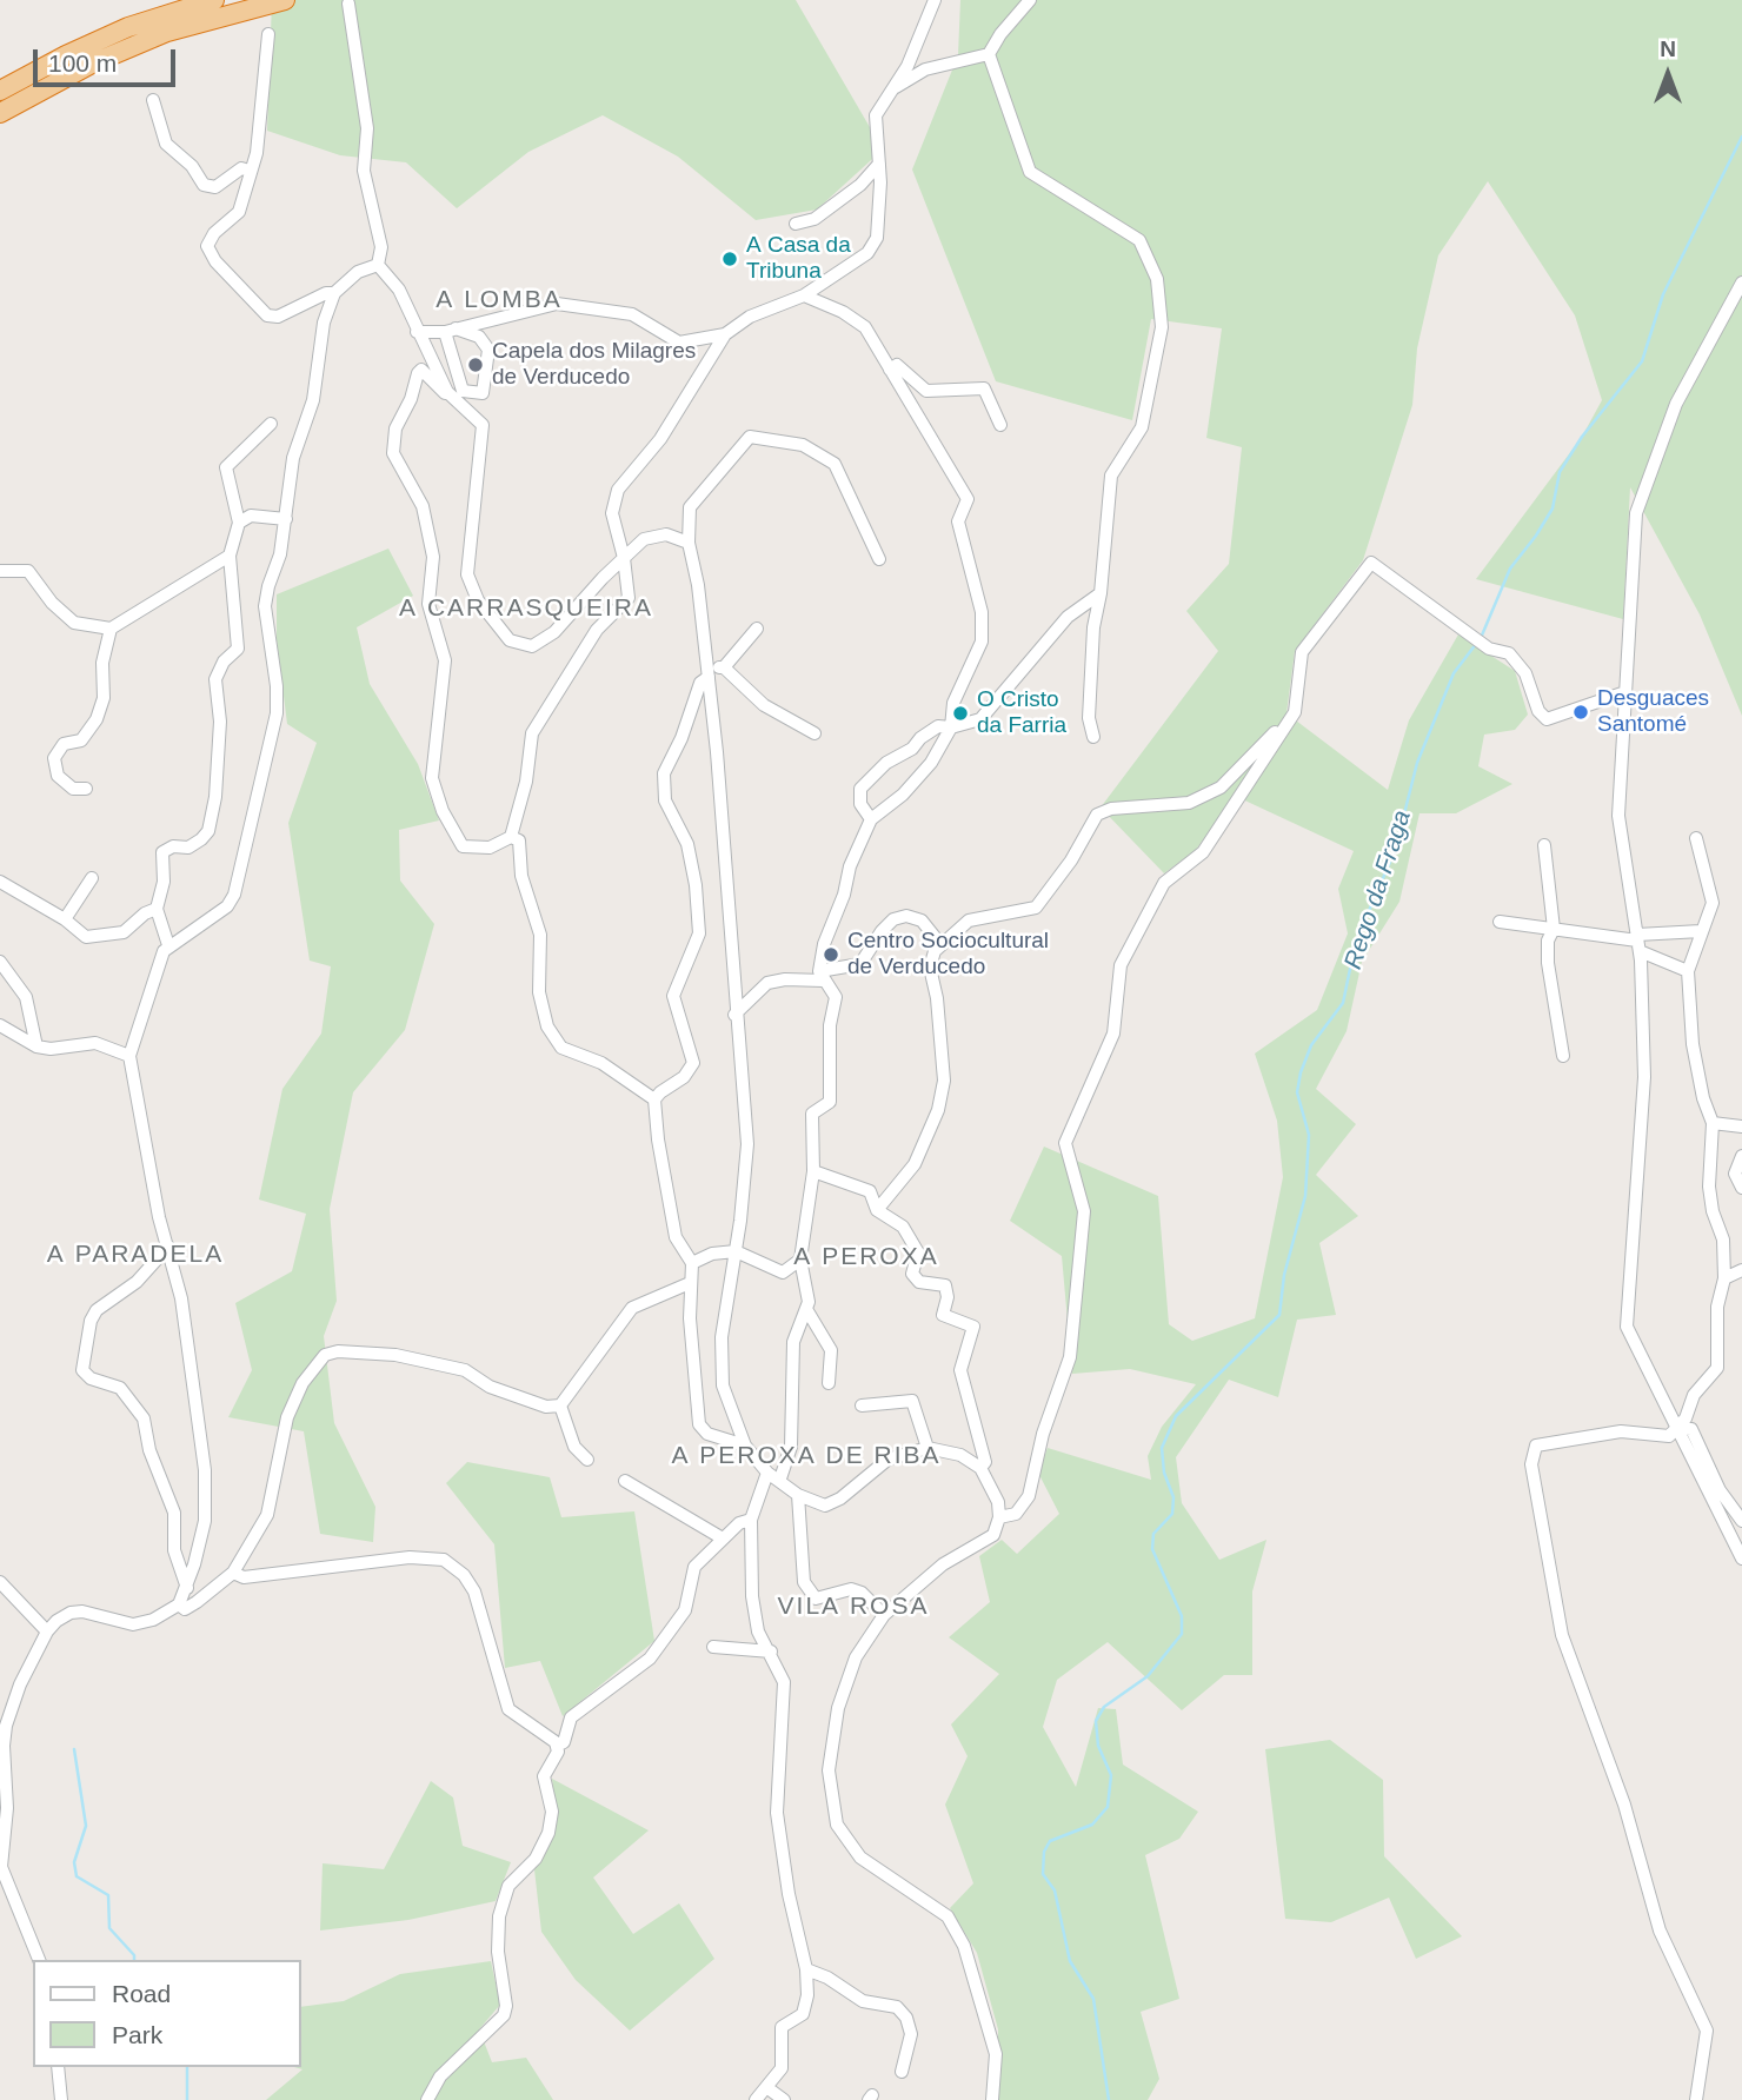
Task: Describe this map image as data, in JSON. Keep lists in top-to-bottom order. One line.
{"districts":["A LOMBA","A CARRASQUEIRA","A PARADELA","A PEROXA","A PEROXA DE RIBA","VILA ROSA"],"water":["Rego da Fraga"],"places":["A Casa da Tribuna","Capela dos Milagres de Verducedo","Desguaces Santomé","O Cristo da Farria","Centro Sociocultural de Verducedo"],"legend":["Road","Park"],"scale_bar":"100 m","north":"top"}
